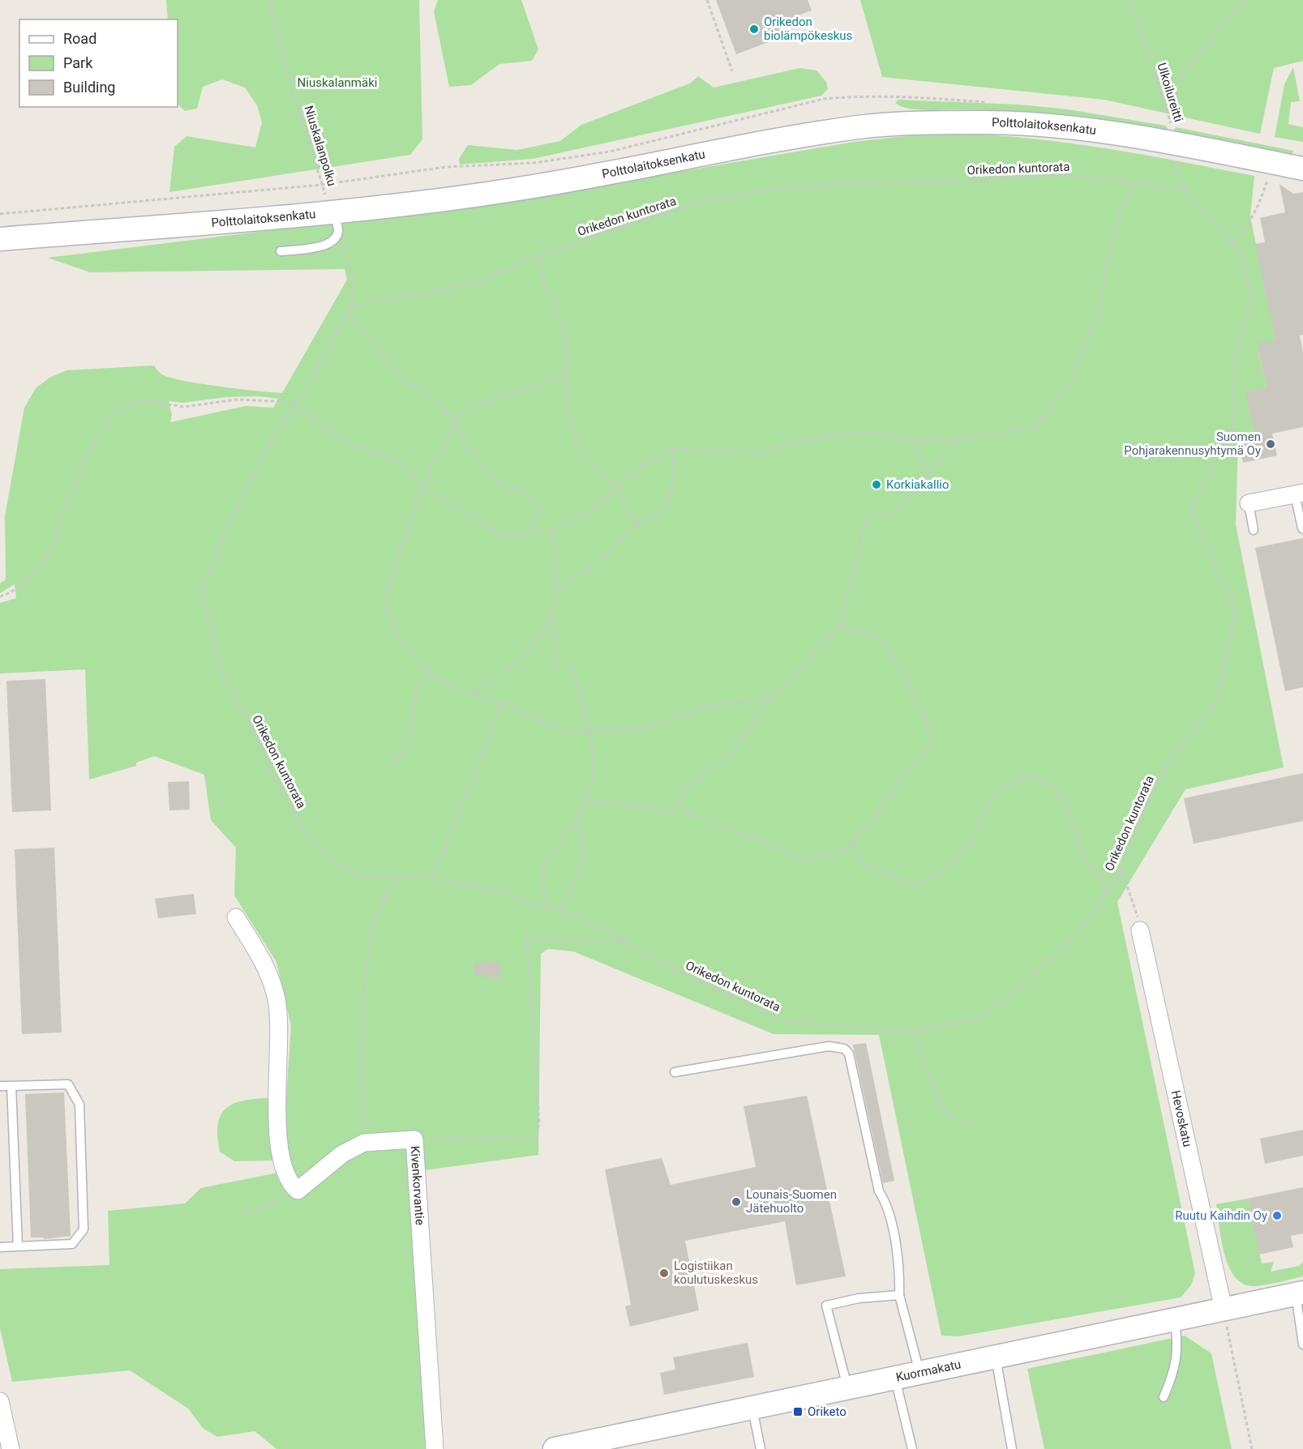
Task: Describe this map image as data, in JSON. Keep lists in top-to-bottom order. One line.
{"streets":{"street":["Polttolaitoksenkatu","Hevoskatu","Kivenkorvantie","Kuormakatu"],"path":["Ulkoilureitti","Niuskalanpolku","Orikedon kuntorata"]},"crossings":[["Ulkoilureitti","Polttolaitoksenkatu"],["Ulkoilureitti","Orikedon kuntorata"],["Polttolaitoksenkatu","Niuskalanpolku"],["Polttolaitoksenkatu","Orikedon kuntorata"],["Niuskalanpolku","Orikedon kuntorata"],["Hevoskatu","Kuormakatu"]],"parks":["Niuskalanmäki"],"places":{"other":["Orikedon biolämpökeskus","Suomen Pohjarakennusyhtymä Oy","Korkiakallio","Lounais-Suomen Jätehuolto","Ruutu Kaihdin Oy","Logistiikan koulutuskeskus"],"transit":["Oriketo"]},"legend":["Road","Park","Building"]}
